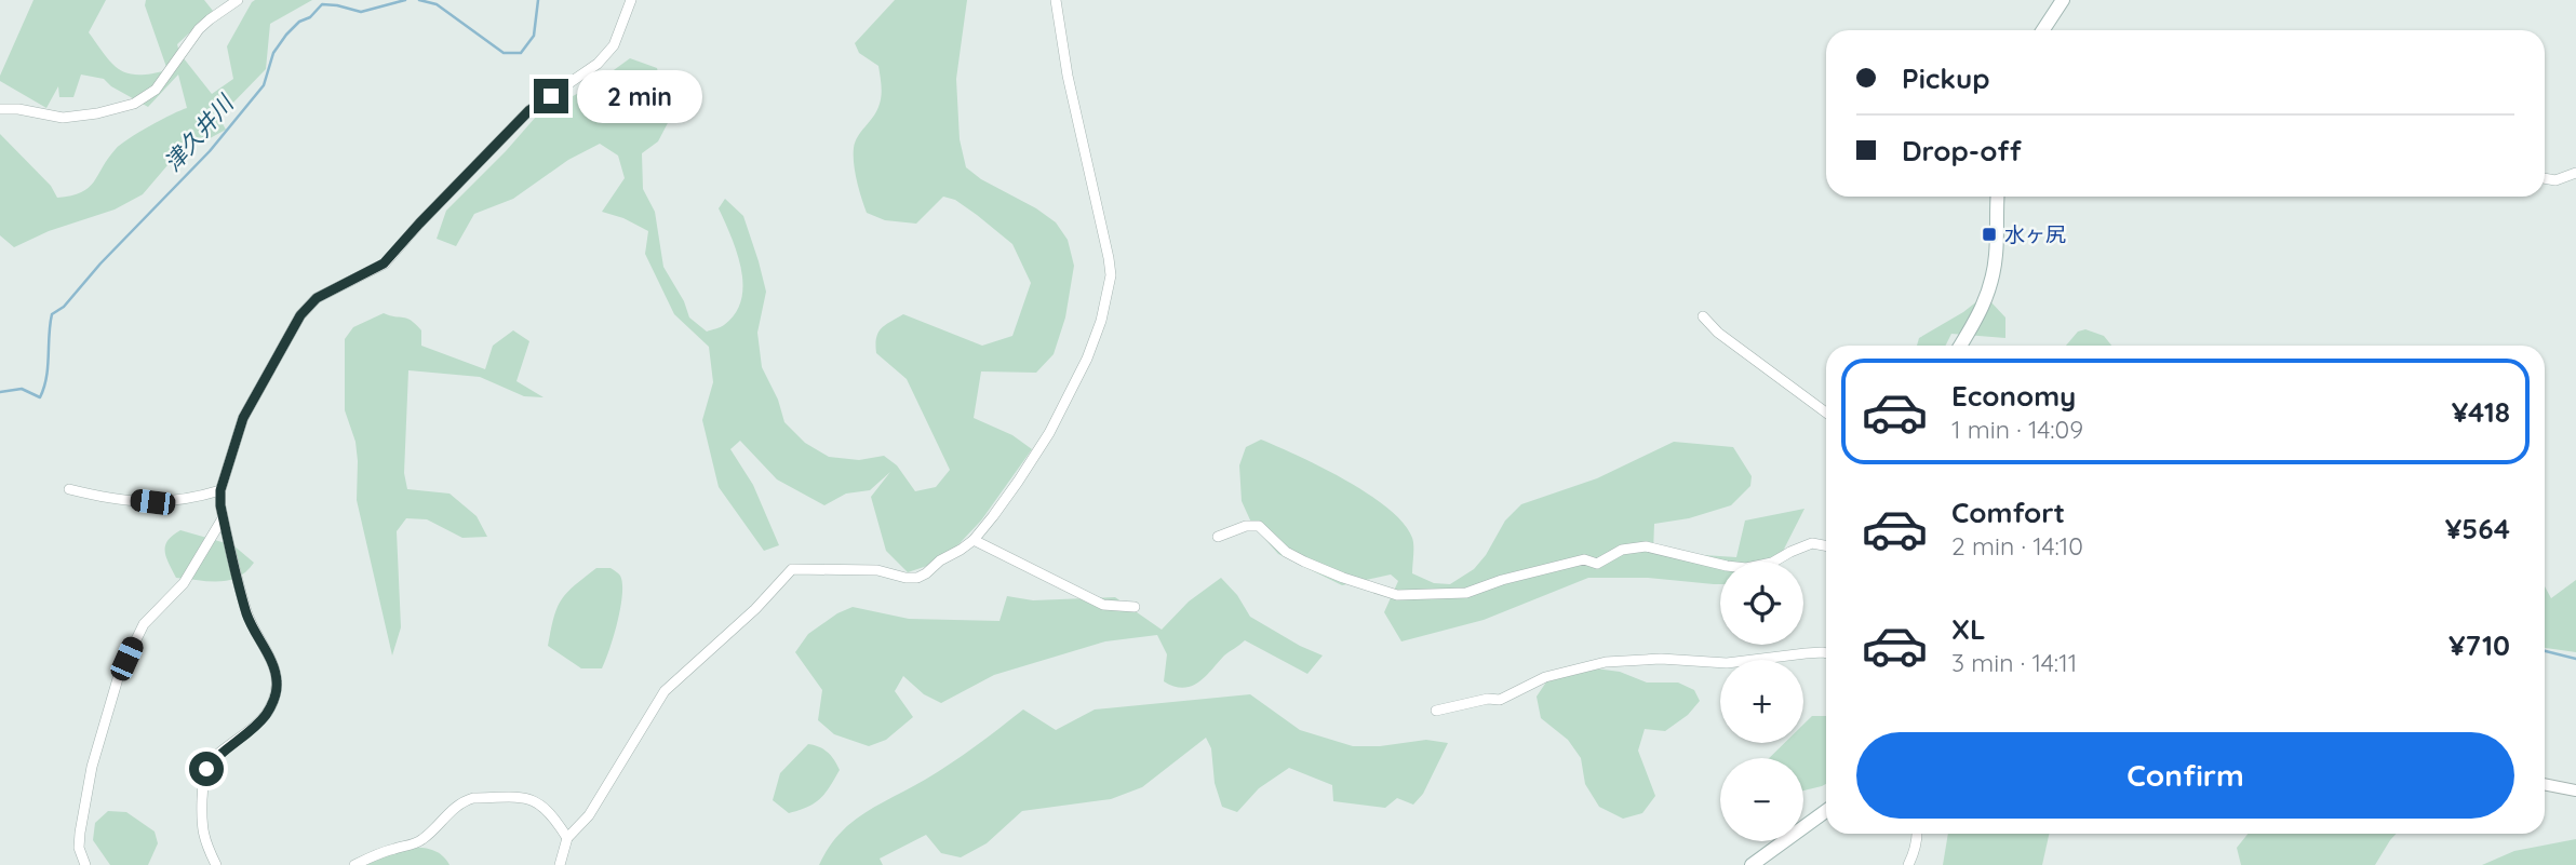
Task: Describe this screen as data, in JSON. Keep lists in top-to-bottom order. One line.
{"water":["津久井川"],"places":{"transit":["水ヶ尻"]},"page":{"banner":["Pickup","Drop-off"],"bubble":"2 min","list":[{"name":"Economy","note":"1 min · 14:09","value":"¥418"},{"name":"Comfort","note":"2 min · 14:10","value":"¥564"},{"name":"XL","note":"3 min · 14:11","value":"¥710"}],"map_buttons":["+","−"],"buttons":"Confirm"}}
